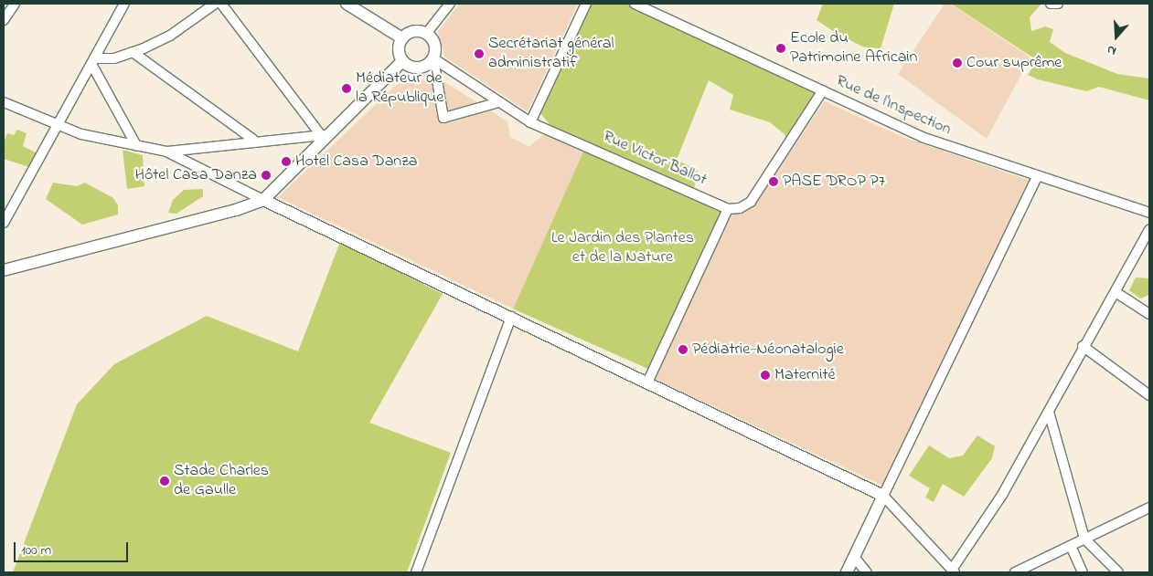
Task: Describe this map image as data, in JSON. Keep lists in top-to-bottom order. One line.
{"streets":{"street":["Rue de l'Inspection","Rue Victor Ballot"]},"parks":["Le Jardin des Plantes et de la Nature"],"places":["Ecole du Patrimoine Africain","Secrétariat général administratif","Cour suprême","Médiateur de la République","Hotel Casa Danza","Hôtel Casa Danza","PASE DROP P7","Pédiatrie-Néonatalogie","Maternité","Stade Charles de Gaulle"],"scale_bar":"100 m","north":"bottom"}
